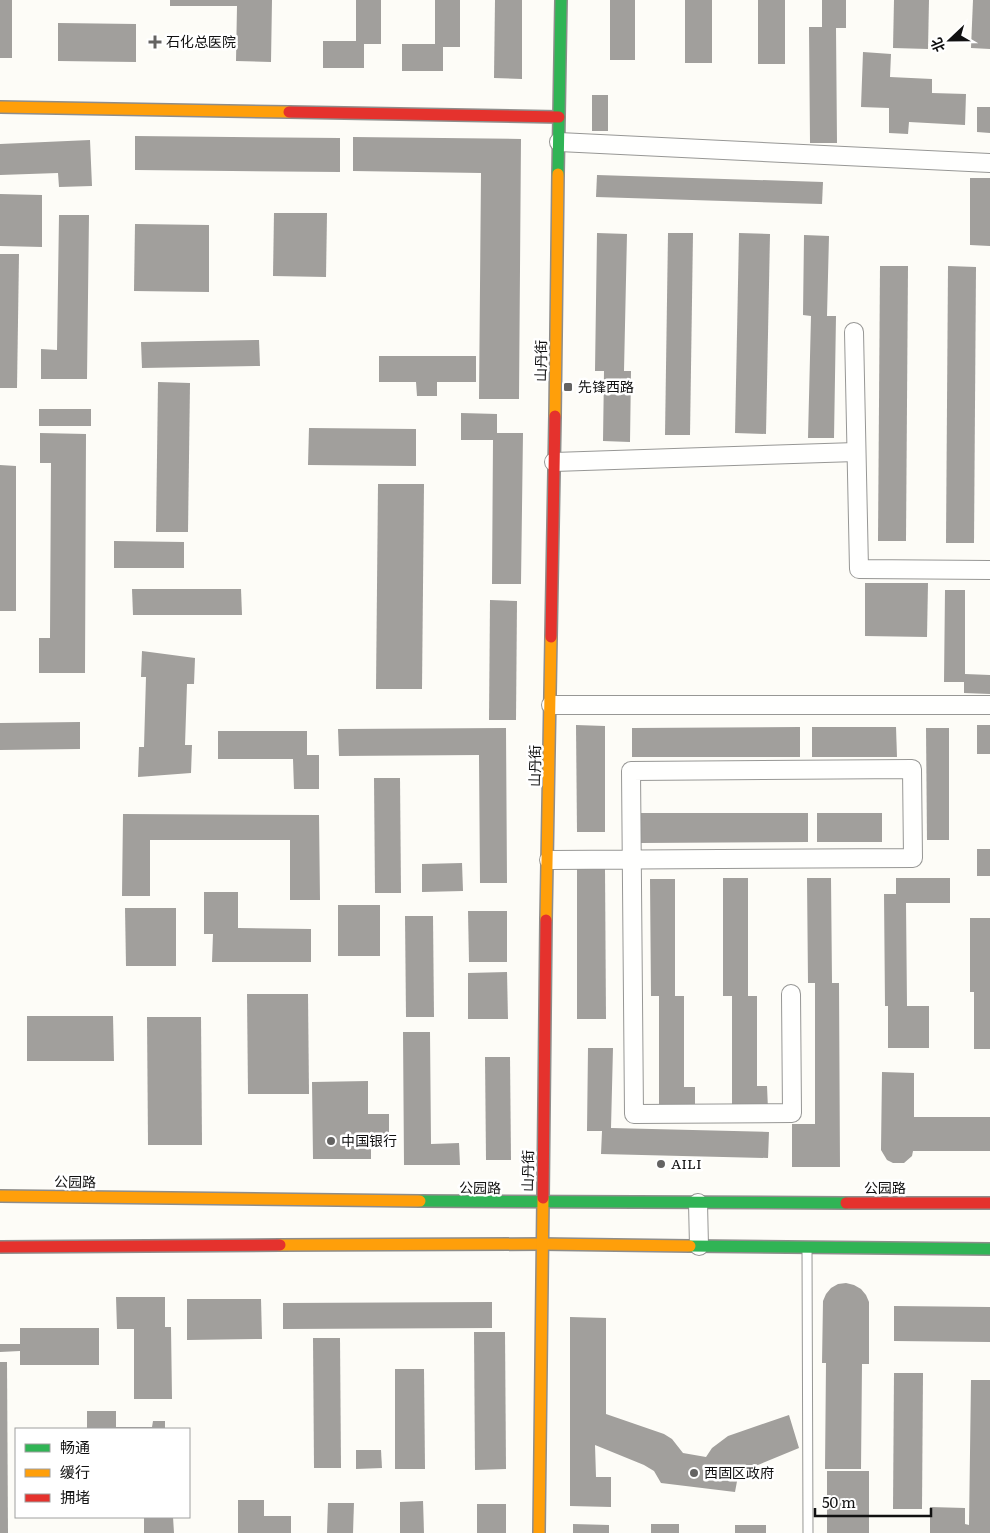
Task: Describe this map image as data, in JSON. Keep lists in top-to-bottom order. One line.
{"streets":{"street":["山丹街","公园路"]},"crossings":[["山丹街","公园路"]],"places":{"health":["石化总医院"],"transit":["先锋西路"],"other":["中国银行","AILI","西固区政府"]},"legend":["畅通","缓行","拥堵"],"scale_bar":"50 m","north":"left"}
